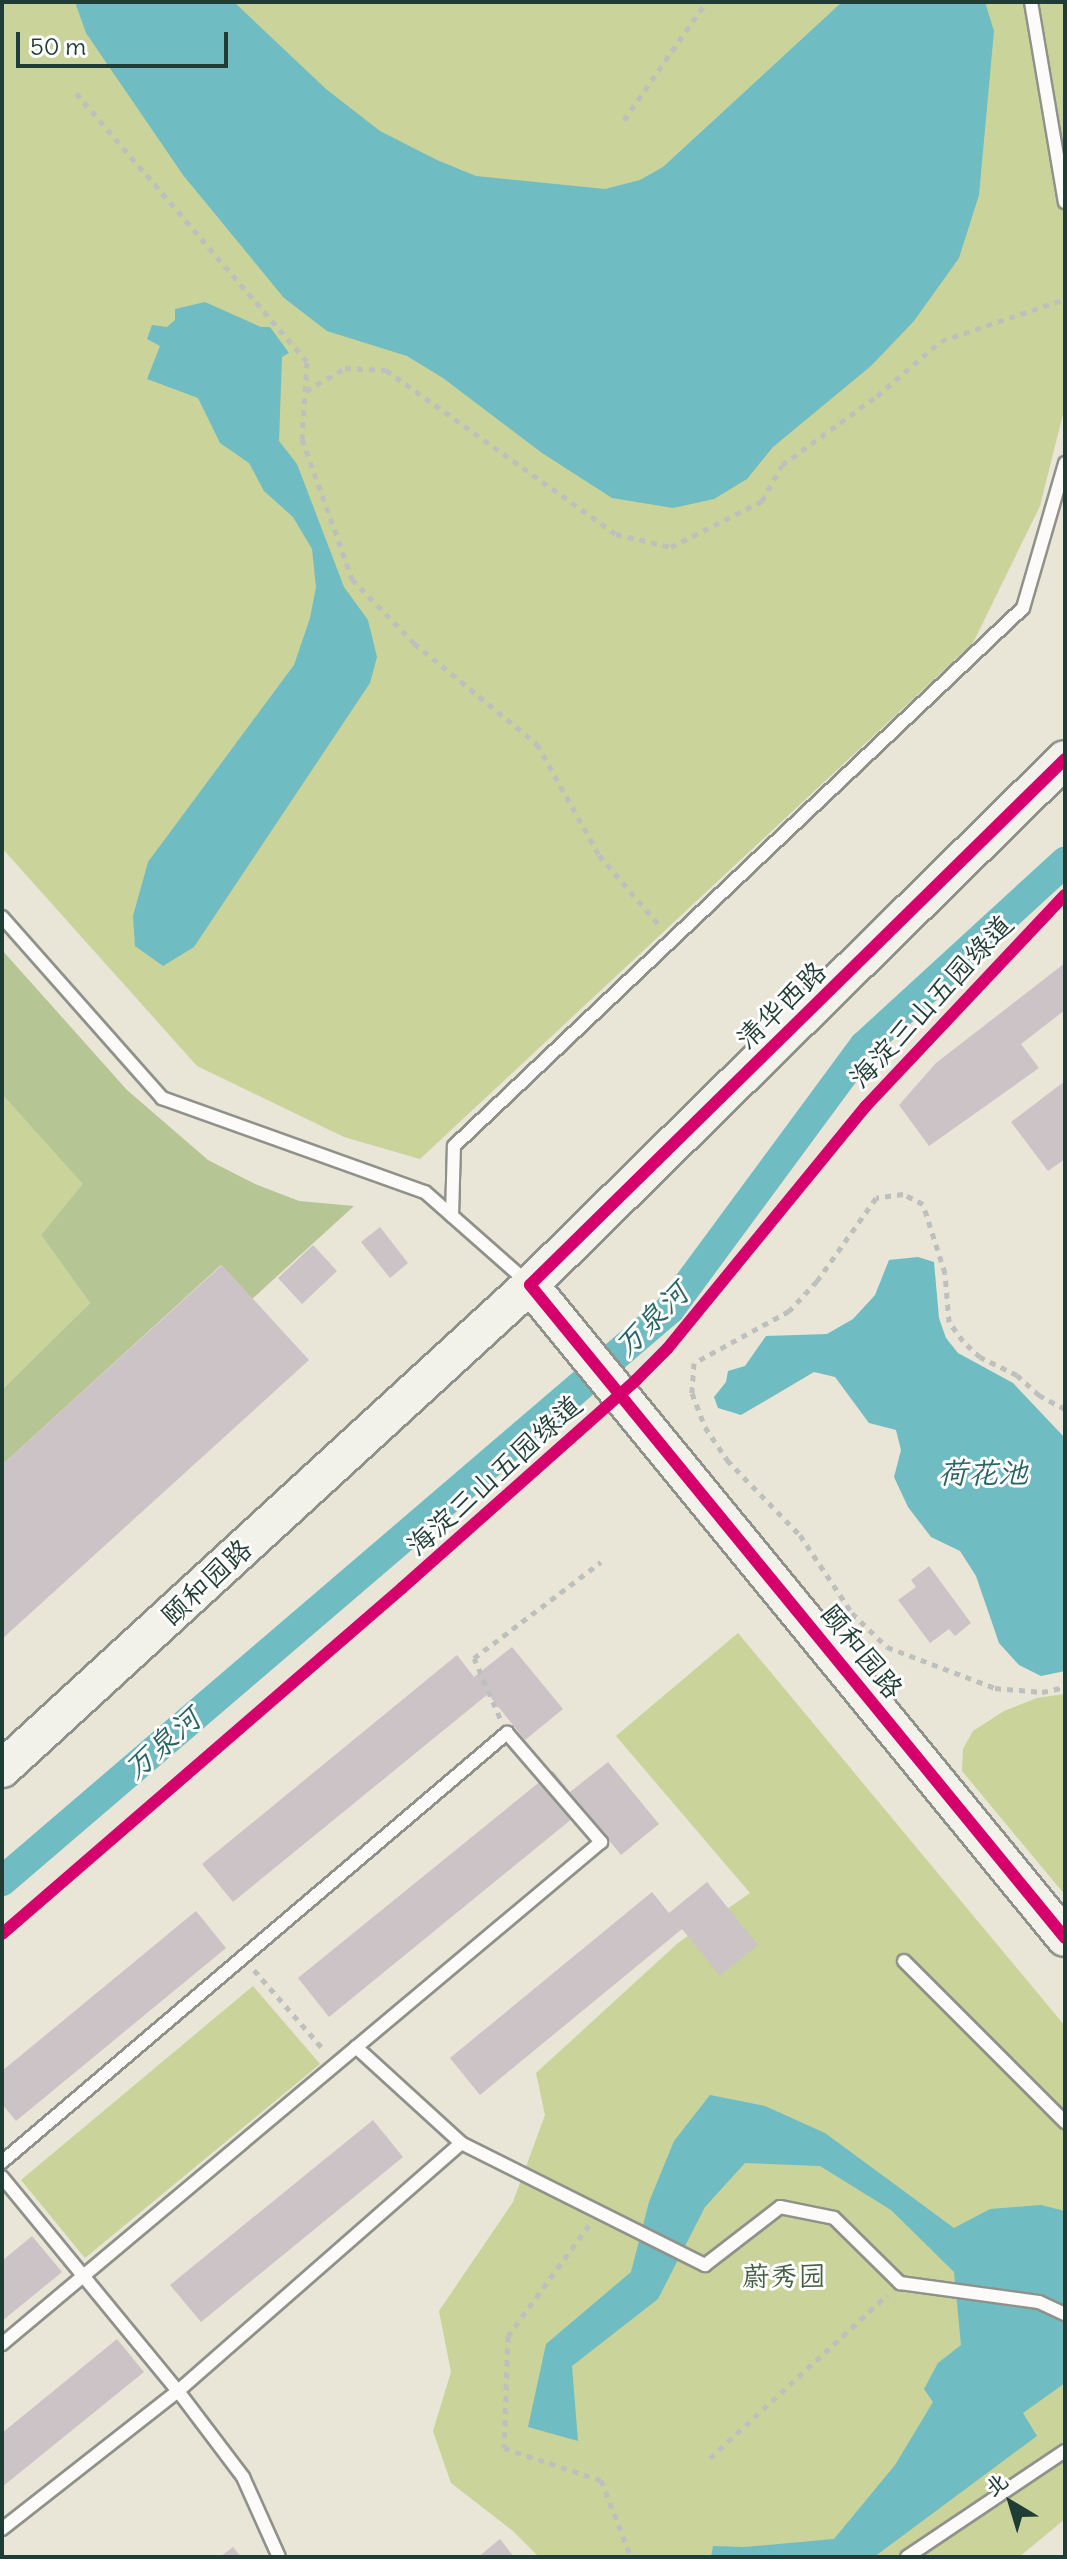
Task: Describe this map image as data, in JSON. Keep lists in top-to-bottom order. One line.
{"streets":{"main road":["清华西路","颐和园路"],"cycle path":["海淀三山五园绿道"]},"crossings":[["清华西路","颐和园路"]],"water":["万泉河","荷花池"],"parks":["蔚秀园"],"scale_bar":"50 m","north":"top left"}
